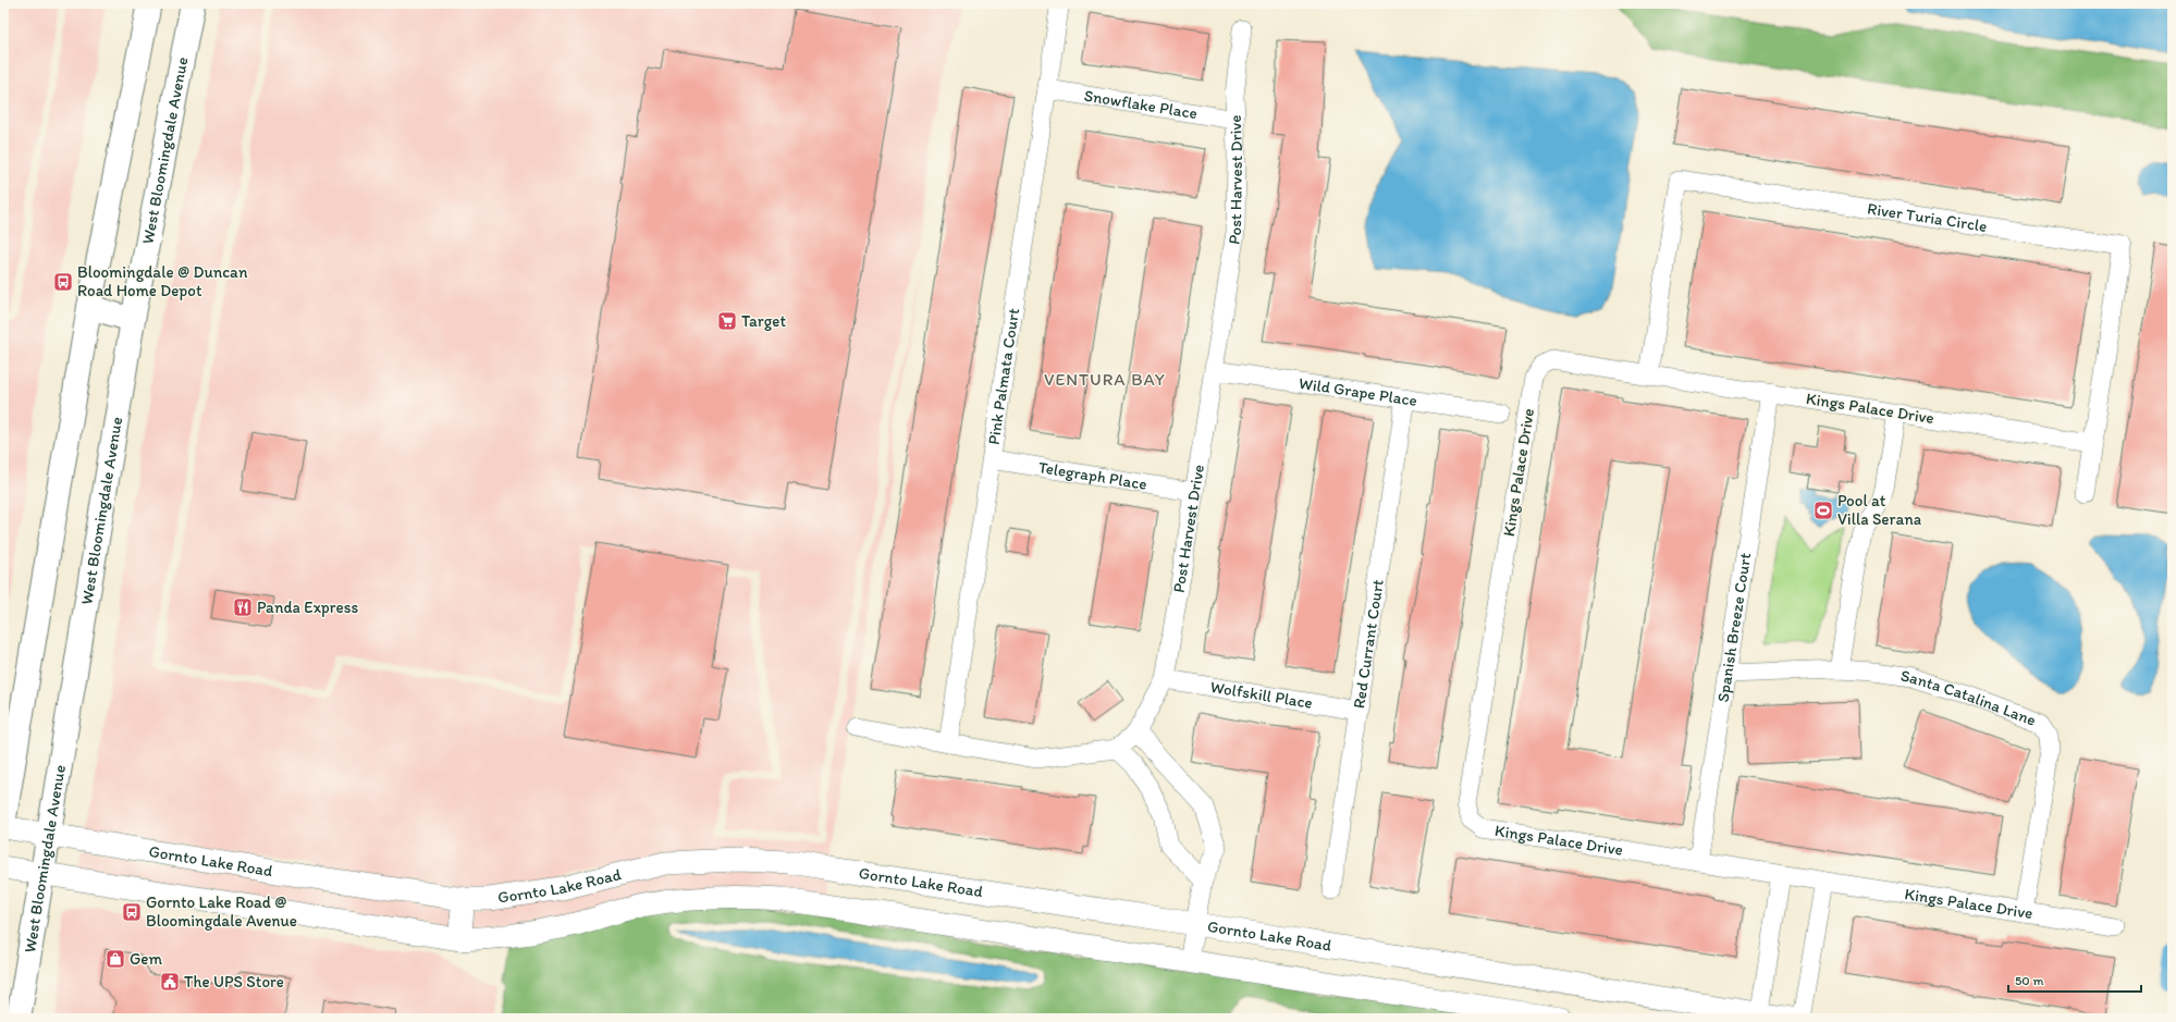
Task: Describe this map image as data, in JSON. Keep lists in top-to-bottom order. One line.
{"streets":{"main road":["West Bloomingdale Avenue"],"street":["Snowflake Place","Post Harvest Drive","River Turia Circle","Pink Palmata Court","Wild Grape Place","Kings Palace Drive","Telegraph Place","Spanish Breeze Court","Red Currant Court","Wolfskill Place","Santa Catalina Lane","Gornto Lake Road"]},"crossings":[["Snowflake Place","Post Harvest Drive"],["Snowflake Place","Pink Palmata Court"],["West Bloomingdale Avenue","Gornto Lake Road"],["Post Harvest Drive","Wild Grape Place"],["Post Harvest Drive","Telegraph Place"],["Post Harvest Drive","Wolfskill Place"],["River Turia Circle","Kings Palace Drive"],["Pink Palmata Court","Telegraph Place"],["Wild Grape Place","Red Currant Court"],["Kings Palace Drive","Spanish Breeze Court"],["Kings Palace Drive","Santa Catalina Lane"],["Spanish Breeze Court","Santa Catalina Lane"],["Red Currant Court","Wolfskill Place"]],"districts":["VENTURA BAY"],"places":{"bus stop":["Bloomingdale @ Duncan Road Home Depot","Gornto Lake Road @ Bloomingdale Avenue"],"supermarket":["Target"],"sports":["Pool at Villa Serana"],"restaurant":["Panda Express"],"shop":["Gem"],"public building":["The UPS Store"]},"scale_bar":"50 m"}
